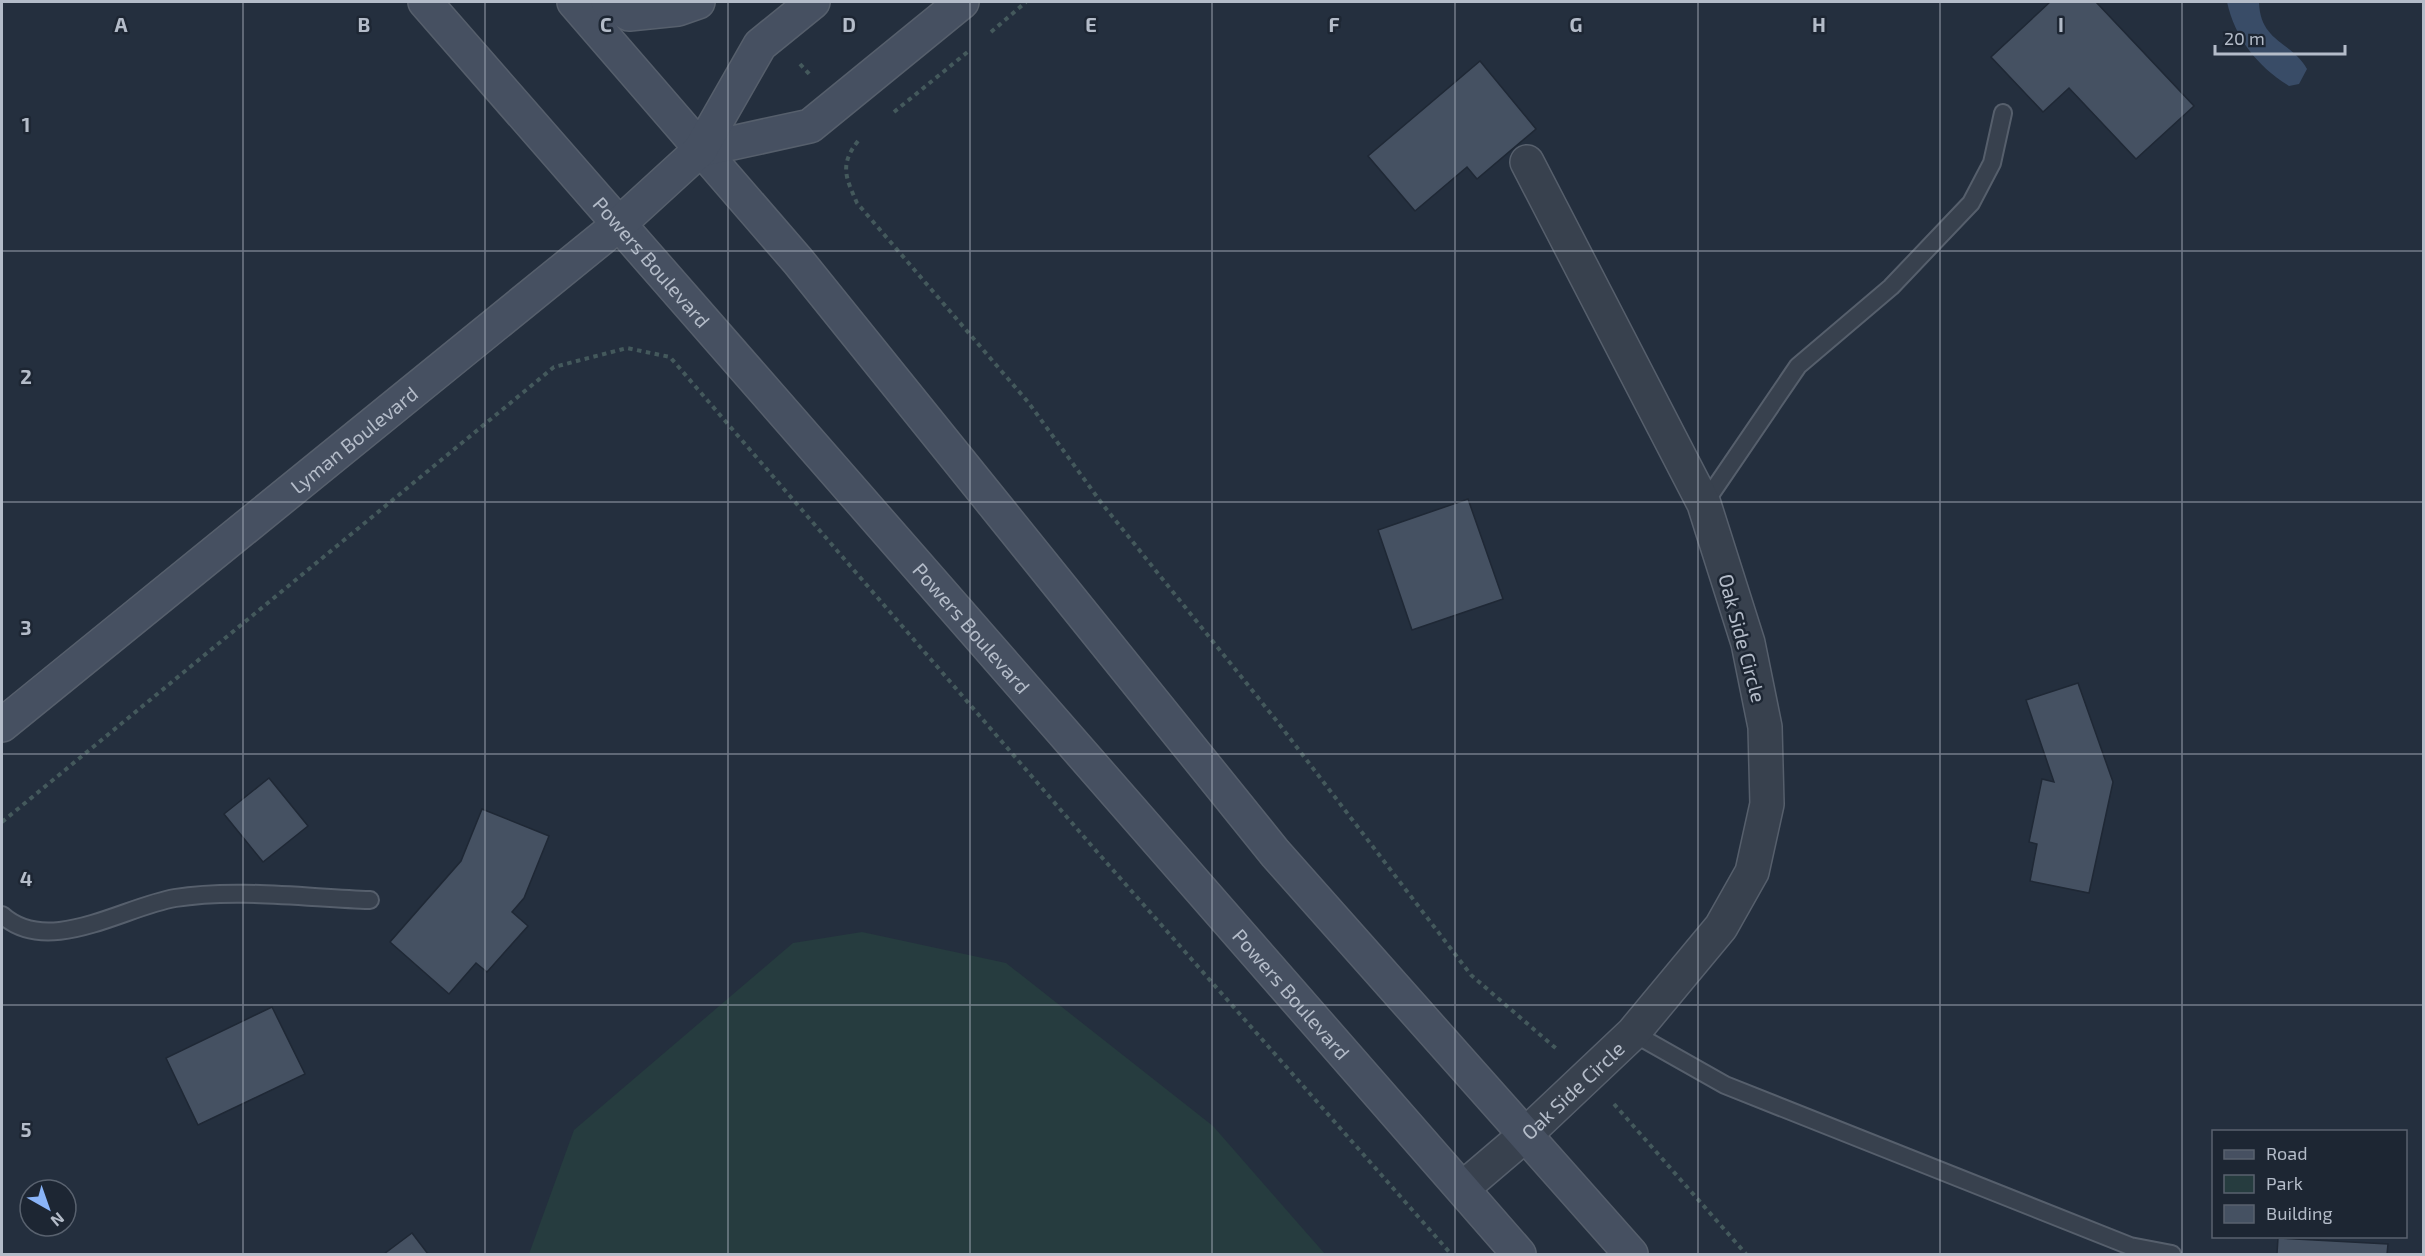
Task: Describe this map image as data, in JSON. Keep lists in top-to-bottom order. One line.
{"streets":{"main road":["Powers Boulevard","Lyman Boulevard"],"street":["Oak Side Circle"]},"crossings":[["Powers Boulevard","Lyman Boulevard"],["Powers Boulevard","Oak Side Circle"]],"legend":["Road","Park","Building"],"scale_bar":"20 m","north":"bottom right","grid":{"columns":["A","B","C","D","E","F","G","H","I"],"rows":["1","2","3","4","5"]}}
